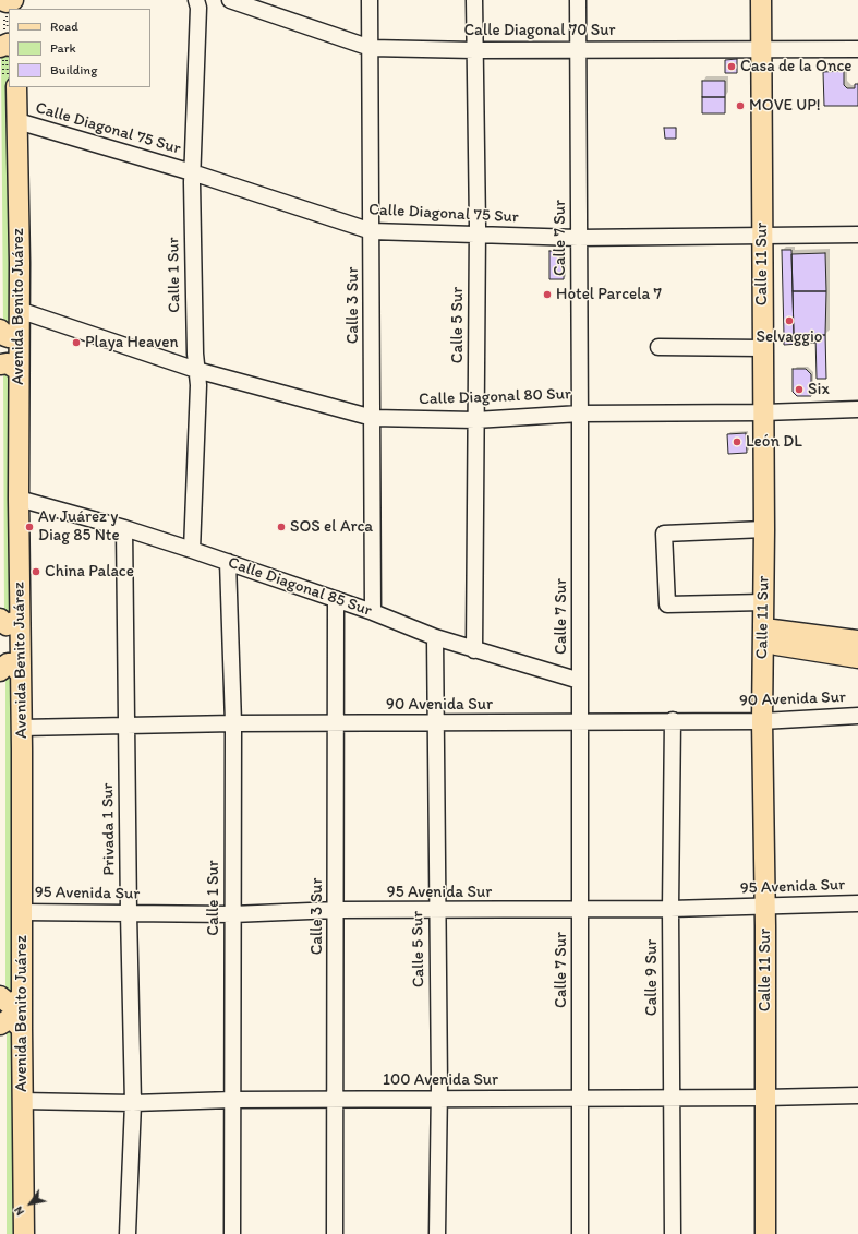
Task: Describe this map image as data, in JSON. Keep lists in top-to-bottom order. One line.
{"streets":{"main road":["Calle 11 Sur","Avenida Benito Juárez"],"street":["Calle Diagonal 70 Sur","Calle Diagonal 75 Sur","Calle 7 Sur","Calle 1 Sur","Calle 3 Sur","Calle 5 Sur","Calle Diagonal 80 Sur","Calle Diagonal 85 Sur","90 Avenida Sur","Privada 1 Sur","95 Avenida Sur","Calle 9 Sur","100 Avenida Sur"]},"crossings":[["Calle Diagonal 70 Sur","Calle 7 Sur"],["Calle Diagonal 70 Sur","Calle 11 Sur"],["Calle Diagonal 70 Sur","Calle 3 Sur"],["Calle Diagonal 70 Sur","Calle 5 Sur"],["Calle Diagonal 75 Sur","Calle 7 Sur"],["Calle Diagonal 75 Sur","Calle 11 Sur"],["Calle Diagonal 75 Sur","Calle 1 Sur"],["Calle Diagonal 75 Sur","Calle 3 Sur"],["Calle Diagonal 75 Sur","Avenida Benito Juárez"],["Calle Diagonal 75 Sur","Calle 5 Sur"],["Calle 7 Sur","Calle Diagonal 80 Sur"],["Calle 7 Sur","Calle Diagonal 85 Sur"],["Calle 7 Sur","90 Avenida Sur"],["Calle 7 Sur","95 Avenida Sur"],["Calle 7 Sur","100 Avenida Sur"],["Calle 11 Sur","Calle Diagonal 80 Sur"],["Calle 11 Sur","90 Avenida Sur"],["Calle 11 Sur","95 Avenida Sur"],["Calle 11 Sur","100 Avenida Sur"],["Calle 1 Sur","Calle Diagonal 80 Sur"],["Calle 1 Sur","Calle Diagonal 85 Sur"],["Calle 1 Sur","90 Avenida Sur"],["Calle 1 Sur","95 Avenida Sur"],["Calle 1 Sur","100 Avenida Sur"],["Calle 3 Sur","Calle Diagonal 80 Sur"],["Calle 3 Sur","Calle Diagonal 85 Sur"],["Calle 3 Sur","90 Avenida Sur"],["Calle 3 Sur","95 Avenida Sur"],["Calle 3 Sur","100 Avenida Sur"],["Avenida Benito Juárez","Calle Diagonal 80 Sur"],["Avenida Benito Juárez","Calle Diagonal 85 Sur"],["Avenida Benito Juárez","90 Avenida Sur"],["Avenida Benito Juárez","95 Avenida Sur"],["Avenida Benito Juárez","100 Avenida Sur"],["Calle 5 Sur","Calle Diagonal 80 Sur"],["Calle 5 Sur","Calle Diagonal 85 Sur"],["Calle 5 Sur","90 Avenida Sur"],["Calle 5 Sur","95 Avenida Sur"],["Calle 5 Sur","100 Avenida Sur"],["Calle Diagonal 85 Sur","Privada 1 Sur"],["90 Avenida Sur","Privada 1 Sur"],["90 Avenida Sur","Calle 9 Sur"],["Privada 1 Sur","95 Avenida Sur"],["Privada 1 Sur","100 Avenida Sur"],["95 Avenida Sur","Calle 9 Sur"],["Calle 9 Sur","100 Avenida Sur"]],"places":["Casa de la Once","MOVE UP!","Hotel Parcela 7","Selvaggio","Playa Heaven","Six","León DL","Av Juárez y Diag 85 Nte","SOS el Arca","China Palace"],"legend":["Road","Park","Building"],"north":"bottom left"}
